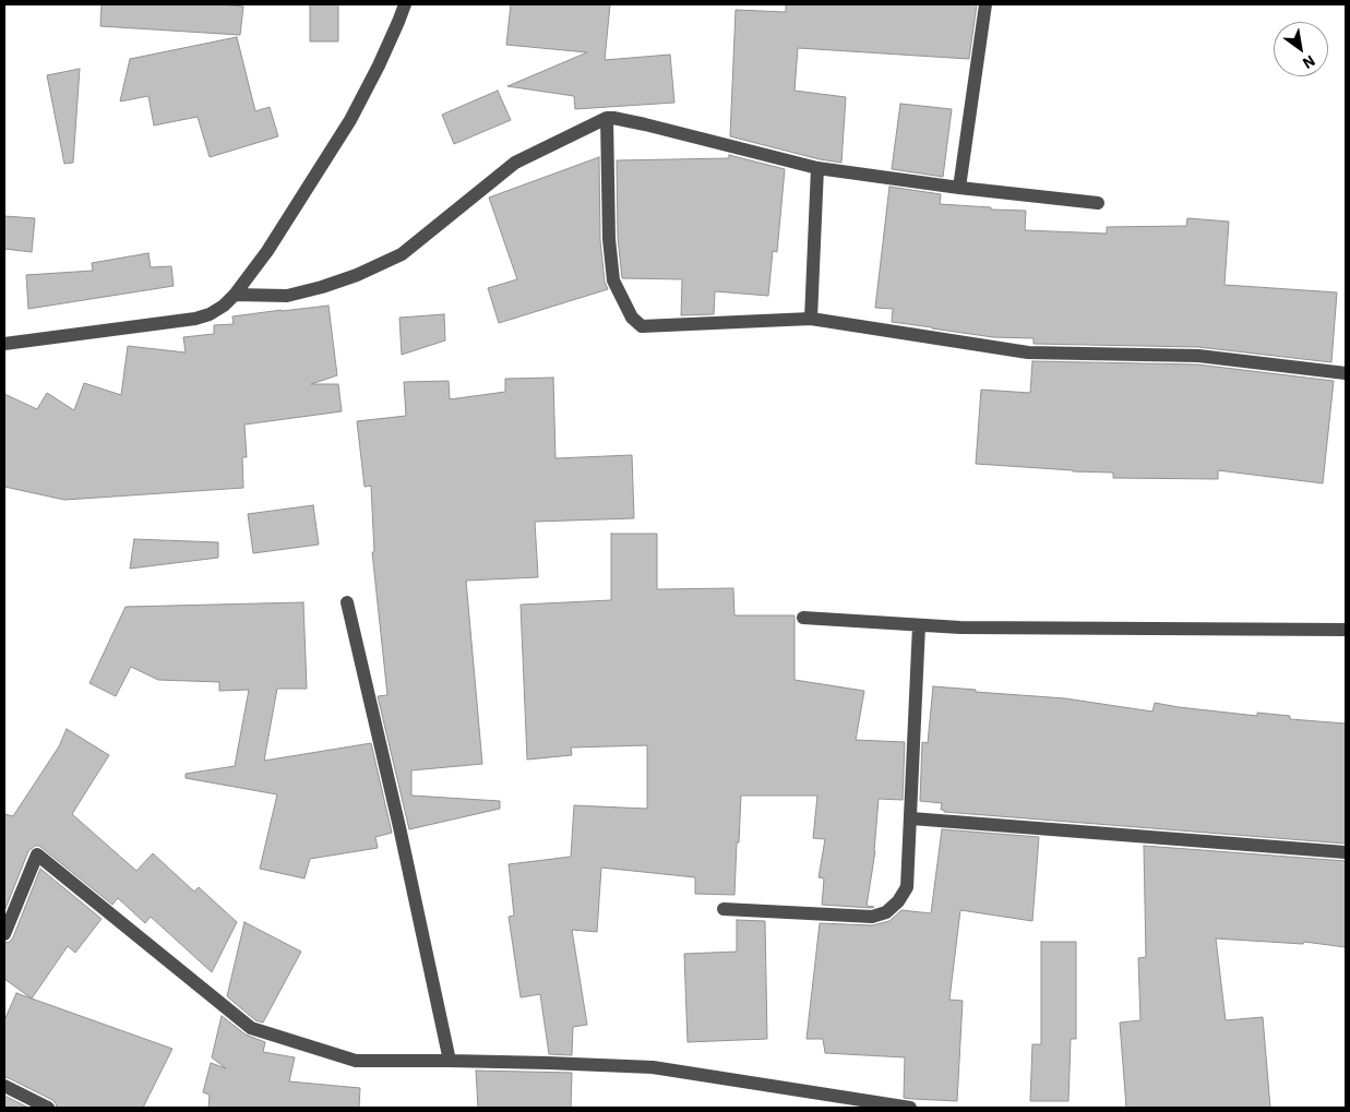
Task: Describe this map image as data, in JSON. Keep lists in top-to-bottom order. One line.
{"north":"bottom right"}
